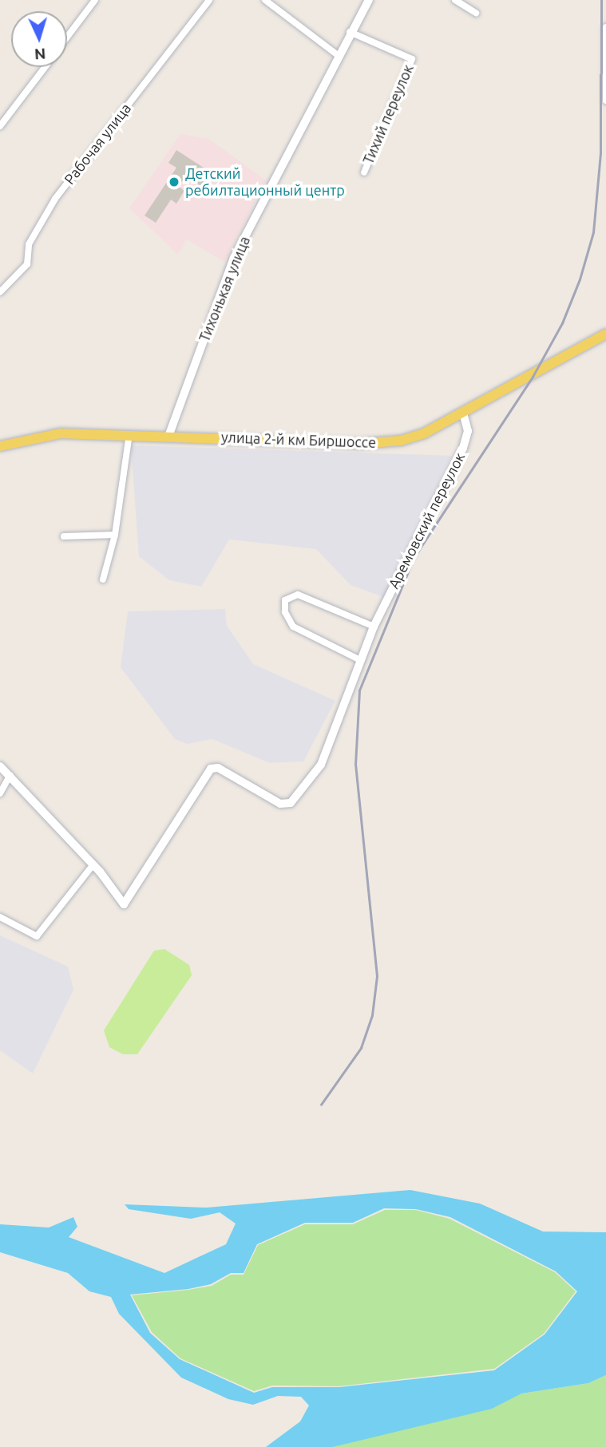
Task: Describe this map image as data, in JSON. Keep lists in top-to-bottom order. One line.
{"streets":{"main road":["улица 2-й км Биршоссе"],"street":["Тихий переулок","Рабочая улица","Тихонькая улица","Аремовский переулок"]},"crossings":[["Тихий переулок","Тихонькая улица"],["Тихонькая улица","улица 2-й км Биршоссе"],["улица 2-й км Биршоссе","Аремовский переулок"]],"places":["Детский ребилтационный центр"],"north":"bottom"}
